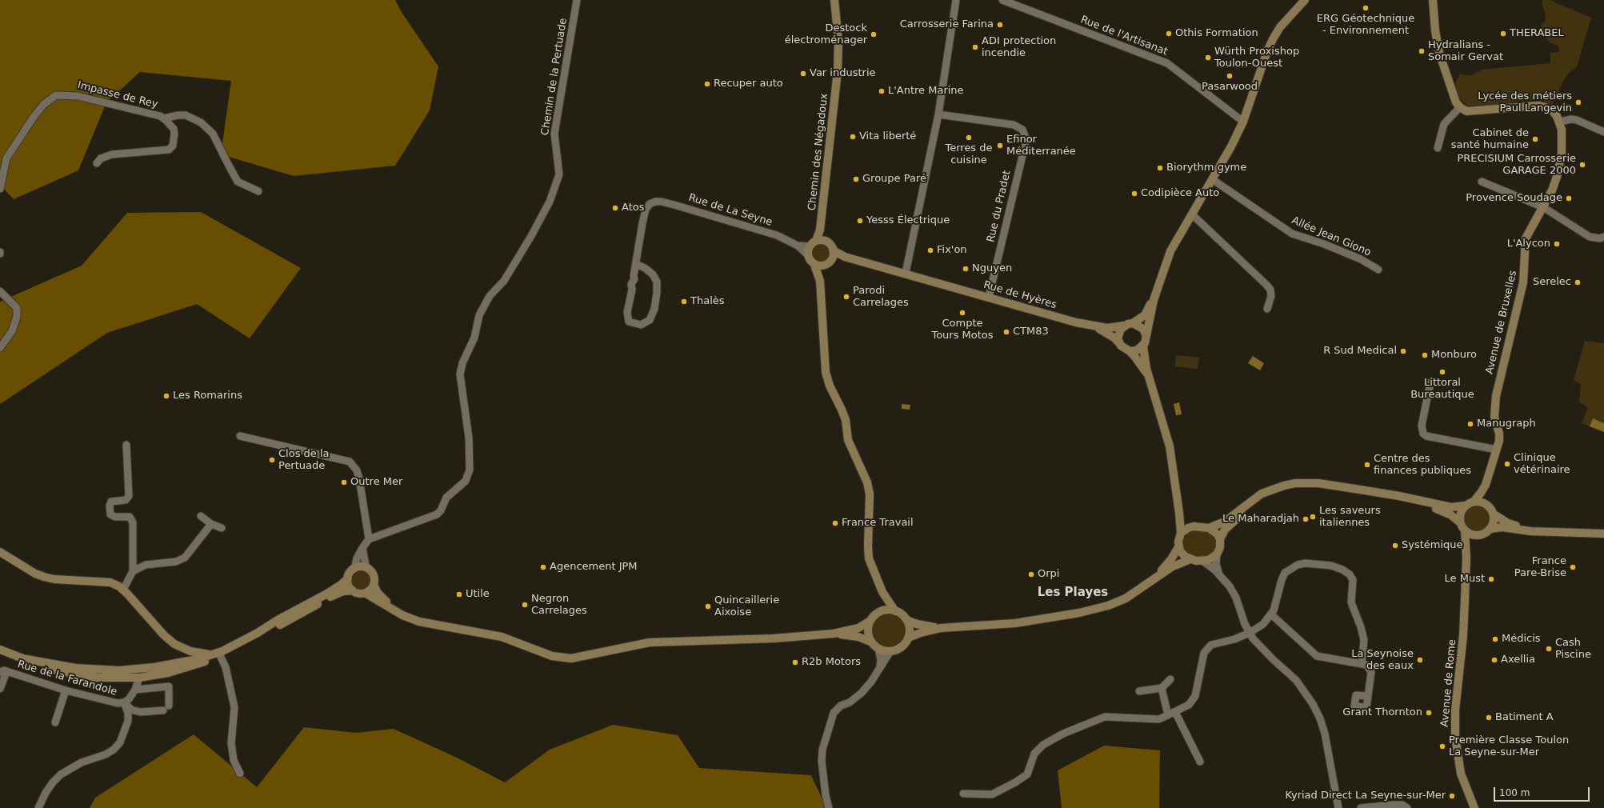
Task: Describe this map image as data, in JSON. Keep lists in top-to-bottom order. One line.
{"streets":{"street":["Rue de l'Artisanat","Chemin de la Pertuade","Impasse de Rey","Chemin des Négadoux","Rue du Pradet","Rue de La Seyne","Allée Jean Giono","Rue de Hyères","Avenue de Bruxelles","Rue de la Farandole","Avenue de Rome"]},"crossings":[["Chemin des Négadoux","Rue de La Seyne"],["Chemin des Négadoux","Rue de Hyères"],["Rue du Pradet","Rue de Hyères"],["Rue de La Seyne","Rue de Hyères"]],"districts":["Les Playes"],"places":["ERG Géotechnique - Environnement","Carrosserie Farina","Othis Formation","THERABEL","Destock électroménager","ADI protection incendie","Hydralians - Somair Gervat","Würth Proxishop Toulon-Ouest","Var industrie","Pasarwood","Recuper auto","L'Antre Marine","Lycée des métiers Paul Langevin","Vita liberté","Terres de cuisine","Cabinet de santé humaine","Efinor Méditerranée","PRECISIUM Carrosserie GARAGE 2000","Biorythm gyme","Groupe Paré","Codipièce Auto","Provence Soudage","Atos","Yesss Électrique","L'Alycon","Fix'on","Nguyen","Serelec","Parodi Carrelages","Thalès","Compte Tours Motos","CTM83","R Sud Medical","Monburo","Littoral Bureautique","Les Romarins","Manugraph","Clos de la Pertuade","Clinique vétérinaire","Centre des finances publiques","Outre Mer","Les saveurs italiennes","Le Maharadjah","France Travail","Systémique","Agencement JPM","France Pare-Brise","Orpi","Le Must","Utile","Negron Carrelages","Quincaillerie Aixoise","Médicis","Cash Piscine","La Seynoise des eaux","Axellia","R2b Motors","Grant Thornton","Batiment A","Première Classe Toulon La Seyne-sur-Mer","Kyriad Direct La Seyne-sur-Mer"],"scale_bar":"100 m"}
